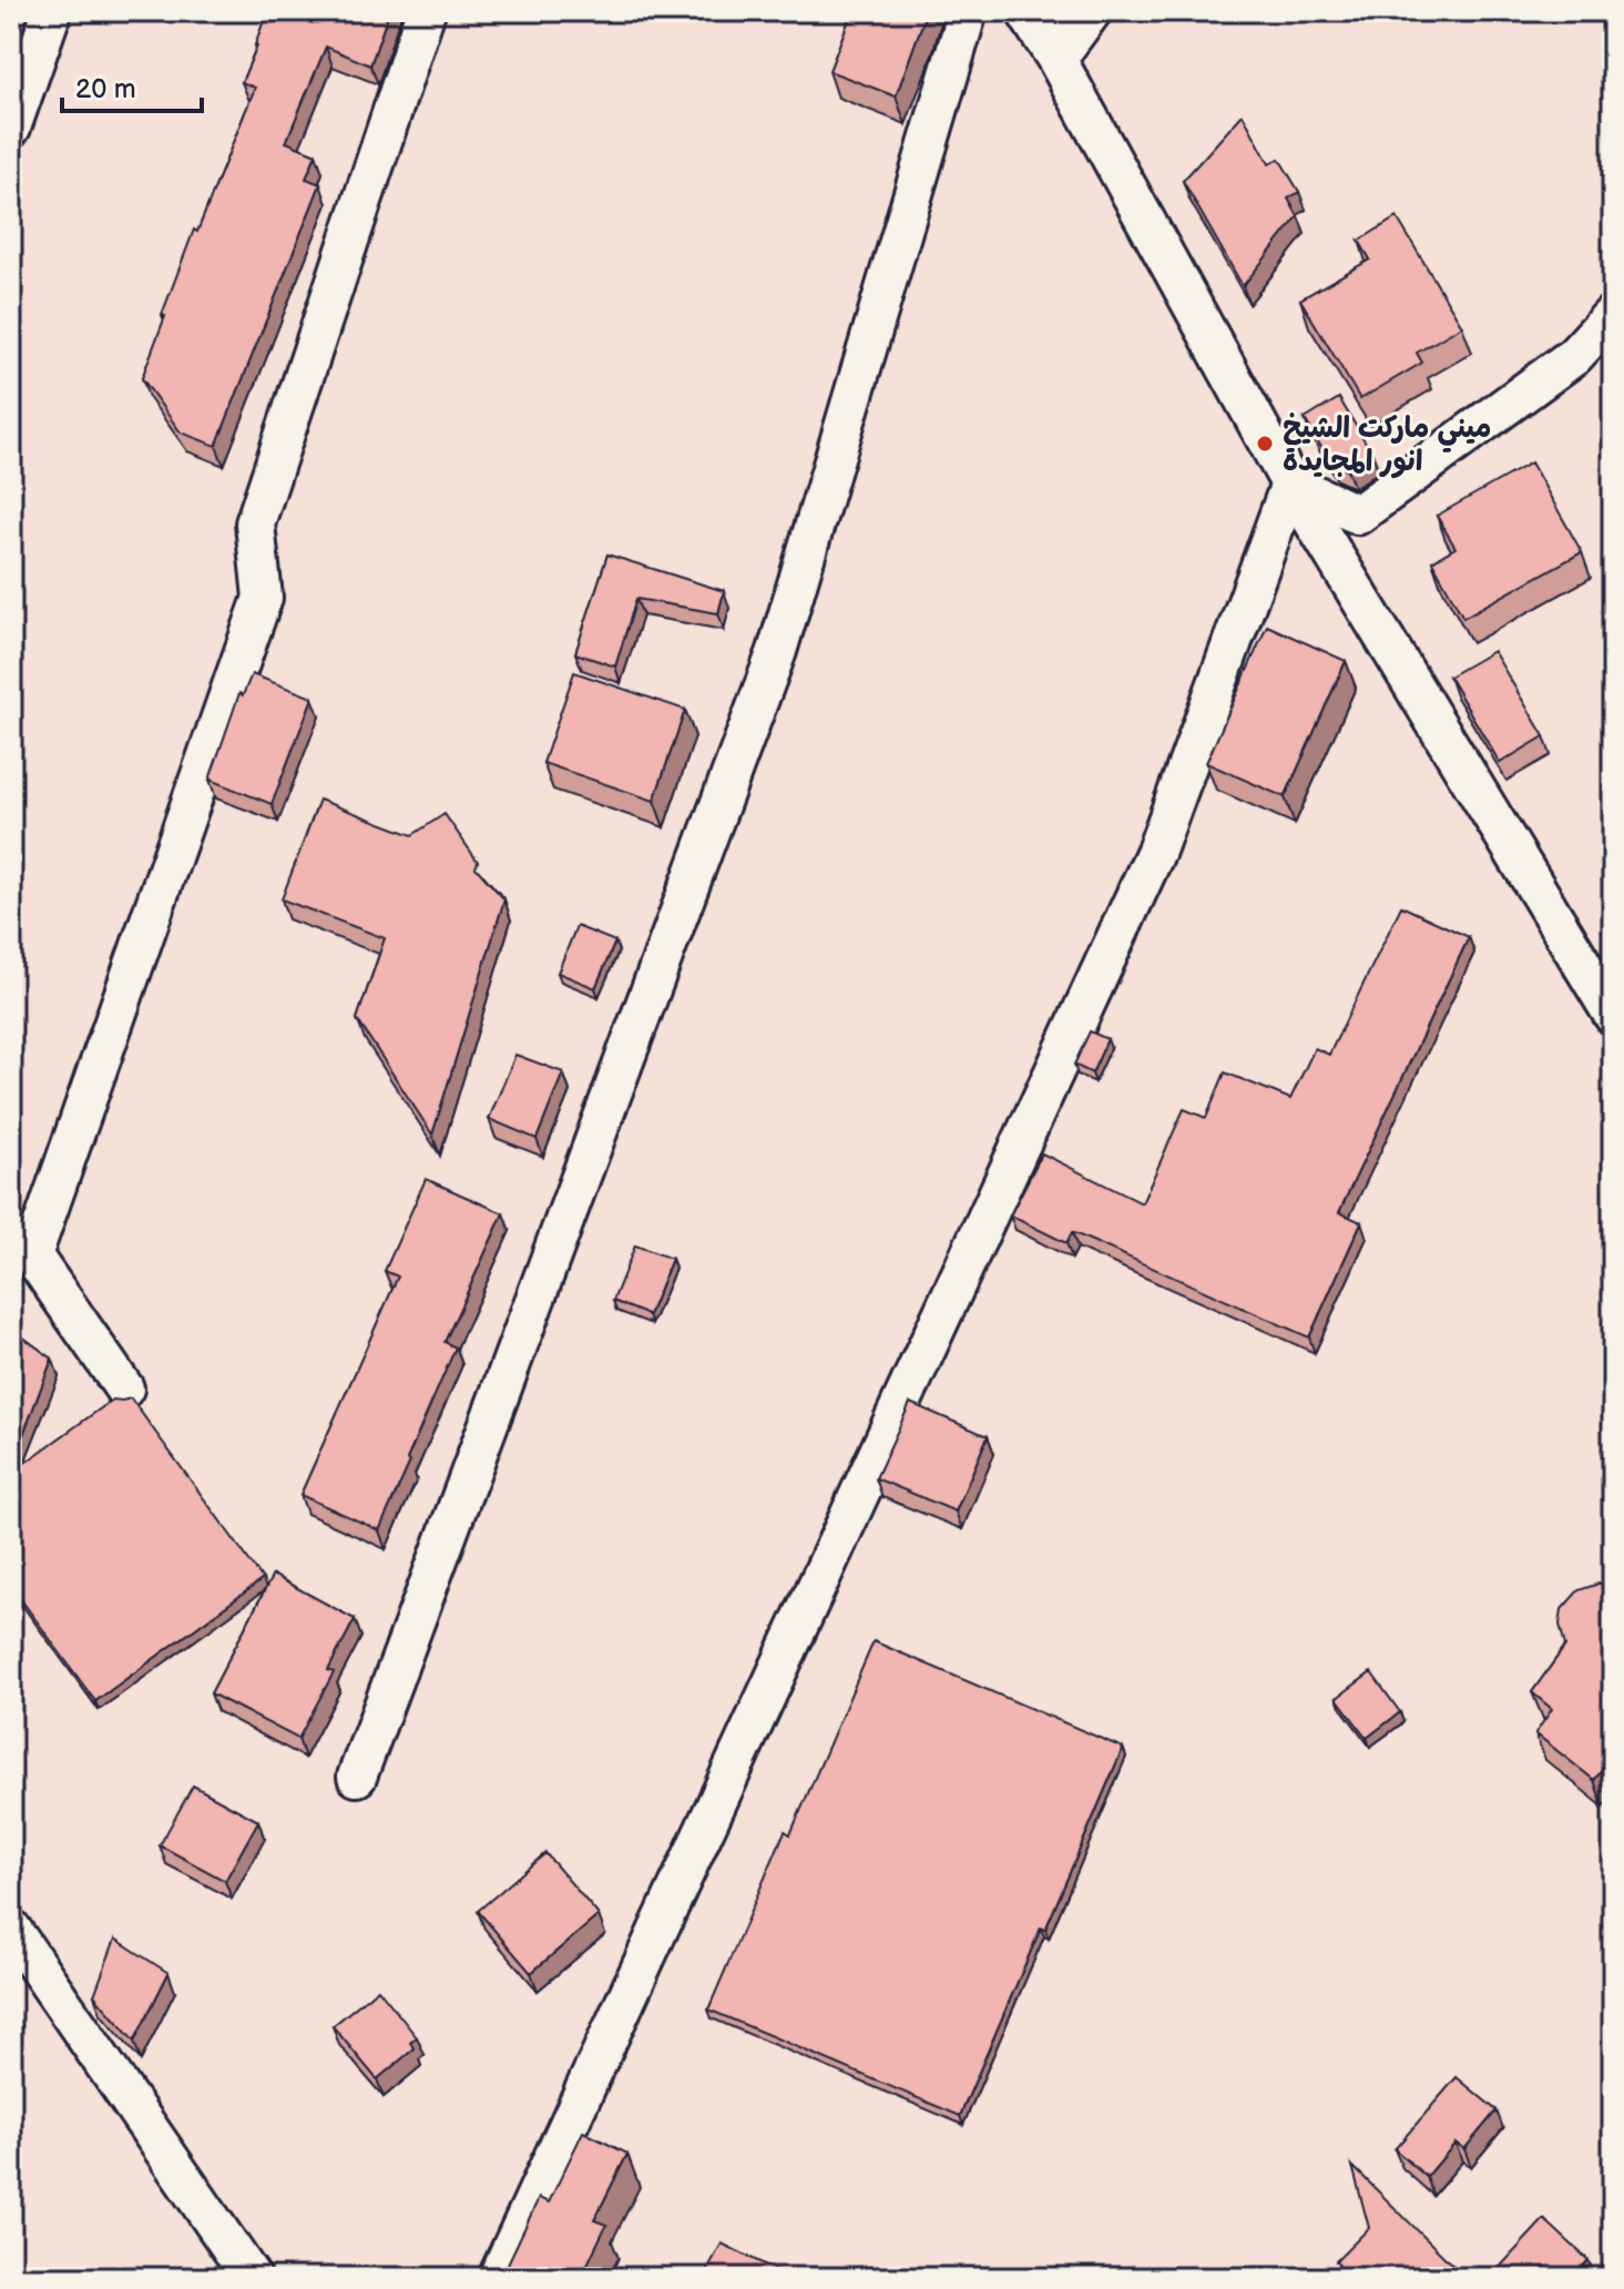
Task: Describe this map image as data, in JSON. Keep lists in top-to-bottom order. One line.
{"places":["ميني ماركت الشيخ انور المجايدة"],"scale_bar":"20 m"}
